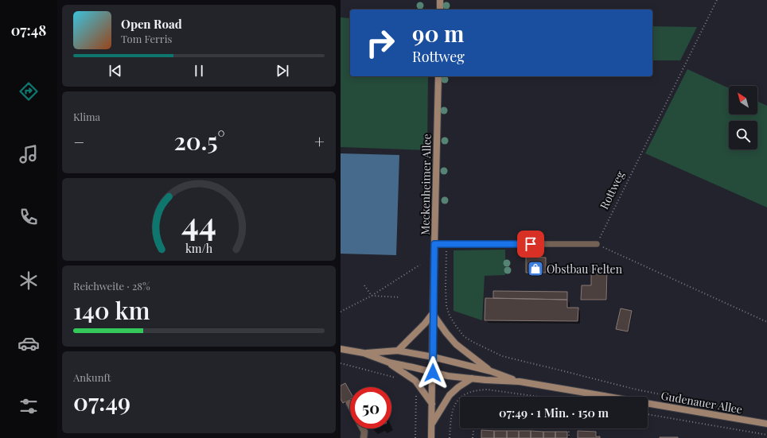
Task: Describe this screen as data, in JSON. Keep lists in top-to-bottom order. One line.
{"streets":{"main road":["Meckenheimer Allee","Gudenauer Allee"],"path":["Rottweg"]},"crossings":[["Meckenheimer Allee","Gudenauer Allee"]],"places":{"shop":["Obstbau Felten"]},"north":"top left","page":{"tabs":"07:48","turn":["90 m","Rottweg"],"song":["Open Road","Tom Ferris"],"tile":["Klima",["Reichweite · 28%","140 km"],["Ankunft","07:49"]],"heat":["−","20.5°","+"],"limit":"50","trip":"07:49 · 1 Min. · 150 m","gauge":["44","km/h"]}}
